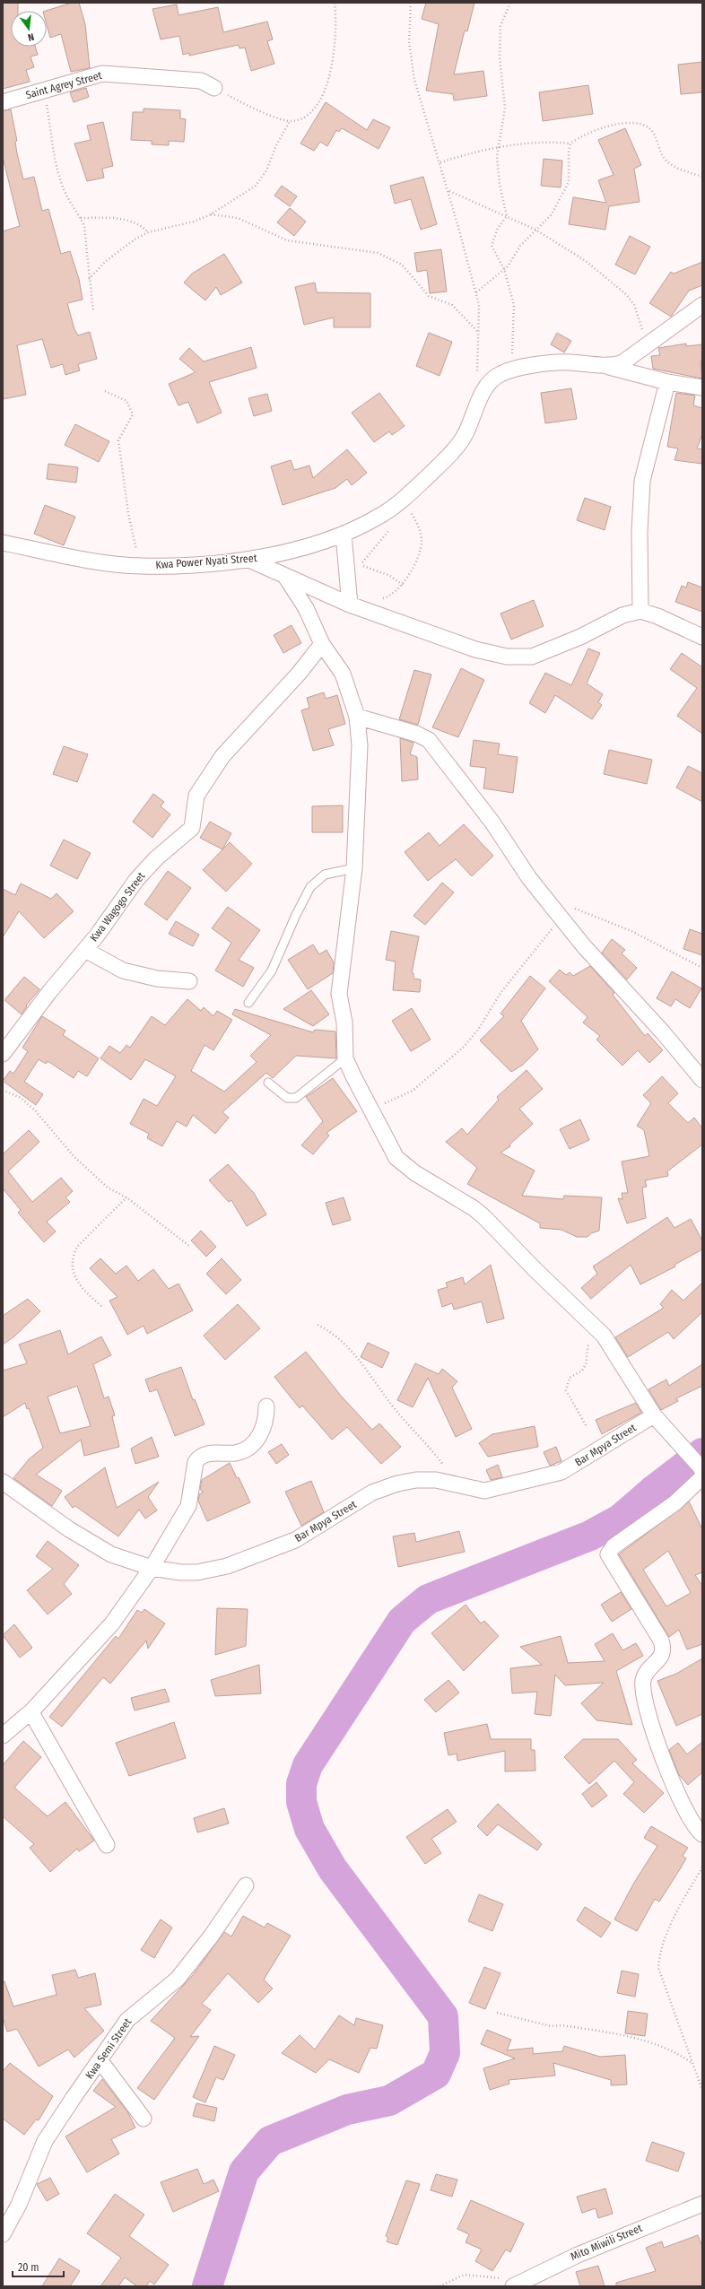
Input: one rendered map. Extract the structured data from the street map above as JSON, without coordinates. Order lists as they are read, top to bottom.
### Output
{
  "streets": {
    "street": [
      "Saint Agrey Street",
      "Kwa Power Nyati Street",
      "Kwa Wagogo Street",
      "Bar Mpya Street",
      "Kwa Semi Street",
      "Mito Miwili Street"
    ]
  },
  "scale_bar": "20 m",
  "north": "bottom"
}
